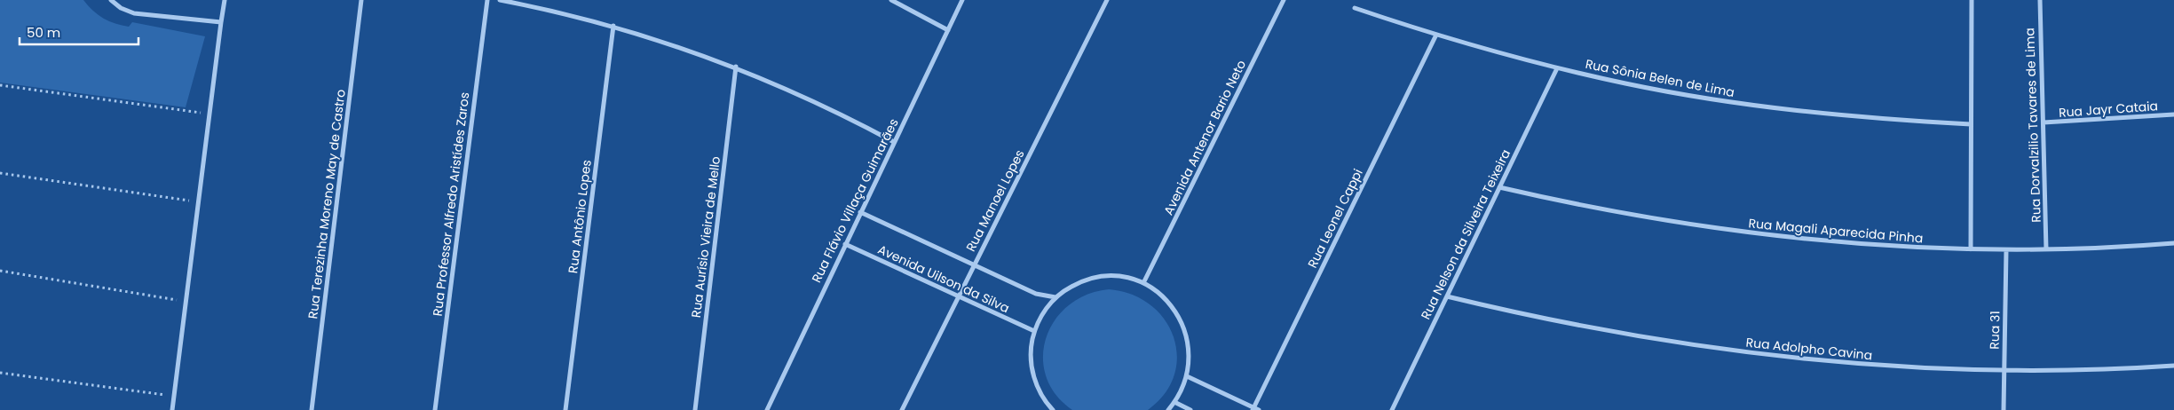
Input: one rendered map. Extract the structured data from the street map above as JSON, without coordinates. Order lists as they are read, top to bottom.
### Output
{
  "streets": {
    "street": [
      "Rua Sônia Belen de Lima",
      "Rua Jayr Cataia",
      "Rua Dorvalzilio Tavares de Lima",
      "Avenida Antenor Bario Neto",
      "Rua Flávio Villaça Guimarães",
      "Rua Manoel Lopes",
      "Rua Terezinha Moreno May de Castro",
      "Rua Professor Alfredo Aristídes Zaros",
      "Rua Antônio Lopes",
      "Rua Leonel Cappi",
      "Rua Magali Aparecida Pinha",
      "Rua Nelson da Silveira Teixeira",
      "Rua Aurísio Vieira de Mello",
      "Avenida Uilson da Silva",
      "Rua 31",
      "Rua Adolpho Cavina"
    ]
  },
  "crossings": [
    ["Rua Sônia Belen de Lima", "Rua Leonel Cappi"],
    ["Rua Sônia Belen de Lima", "Rua Nelson da Silveira Teixeira"],
    ["Rua Jayr Cataia", "Rua Dorvalzilio Tavares de Lima"],
    ["Rua Dorvalzilio Tavares de Lima", "Rua Magali Aparecida Pinha"],
    ["Rua Flávio Villaça Guimarães", "Avenida Uilson da Silva"],
    ["Rua Manoel Lopes", "Avenida Uilson da Silva"],
    ["Rua Magali Aparecida Pinha", "Rua Nelson da Silveira Teixeira"],
    ["Rua Magali Aparecida Pinha", "Rua 31"],
    ["Rua Nelson da Silveira Teixeira", "Rua Adolpho Cavina"],
    ["Rua 31", "Rua Adolpho Cavina"]
  ],
  "scale_bar": "50 m"
}
